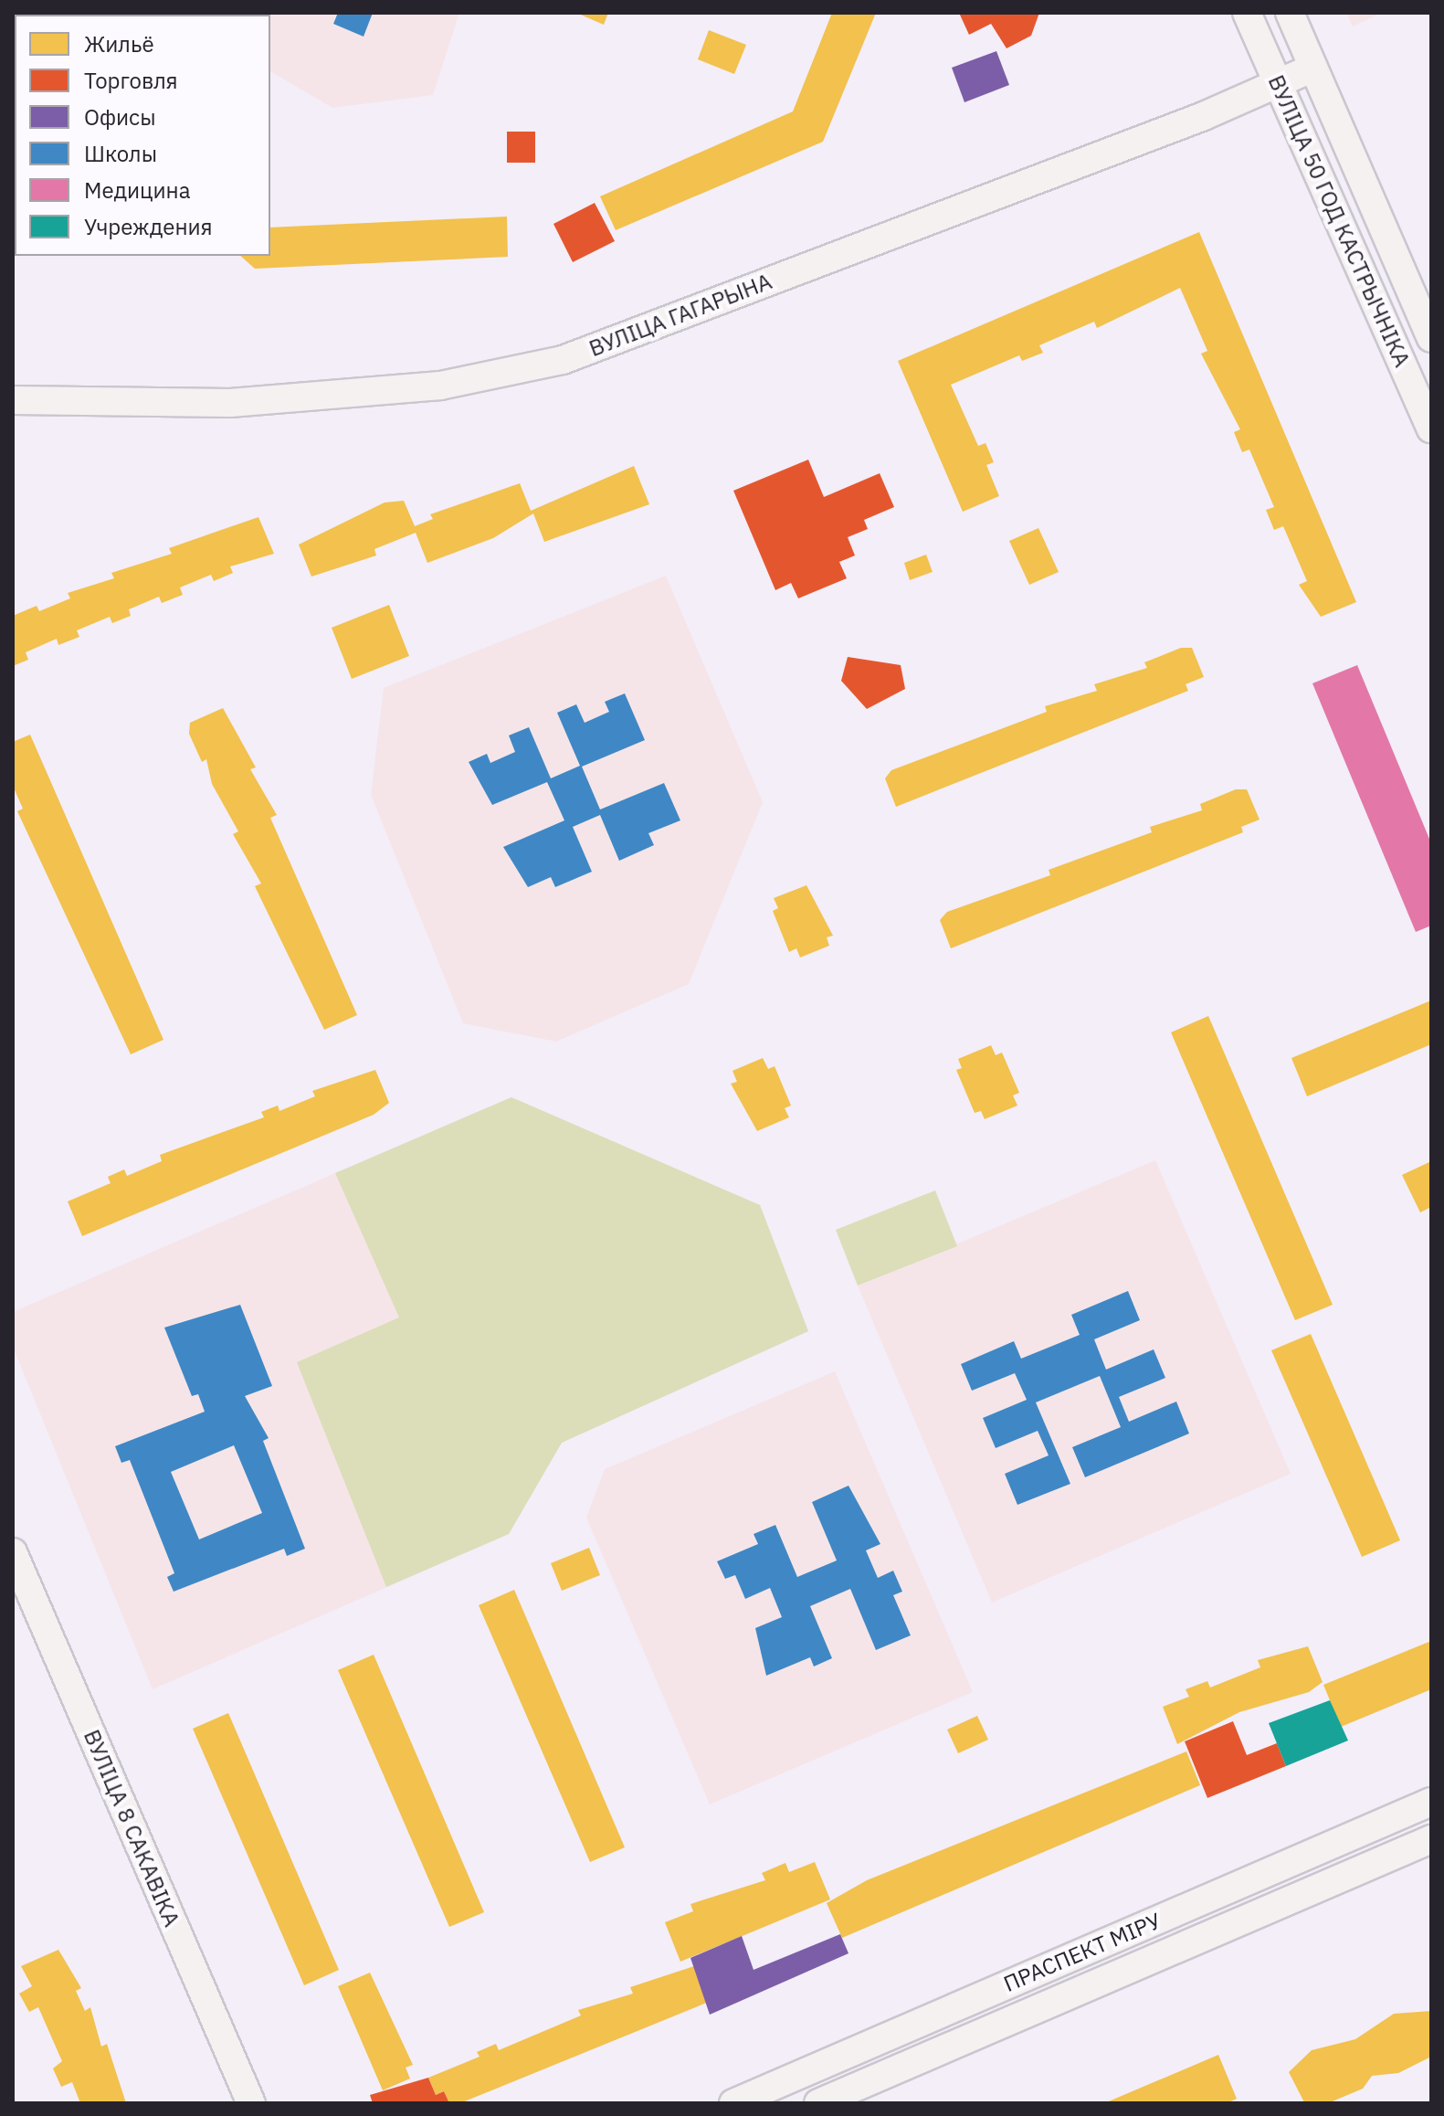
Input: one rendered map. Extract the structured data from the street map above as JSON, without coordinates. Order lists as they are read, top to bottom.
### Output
{
  "streets": {
    "main road": [
      "ВУЛІЦА 50 ГОД КАСТРЫЧНІКА",
      "ВУЛІЦА ГАГАРЫНА",
      "ВУЛІЦА 8 САКАВІКА",
      "ПРАСПЕКТ МІРУ"
    ]
  },
  "crossings": [
    ["ВУЛІЦА 50 ГОД КАСТРЫЧНІКА", "ВУЛІЦА ГАГАРЫНА"]
  ],
  "legend": [
    "Жильё",
    "Торговля",
    "Офисы",
    "Школы",
    "Медицина",
    "Учреждения"
  ]
}
